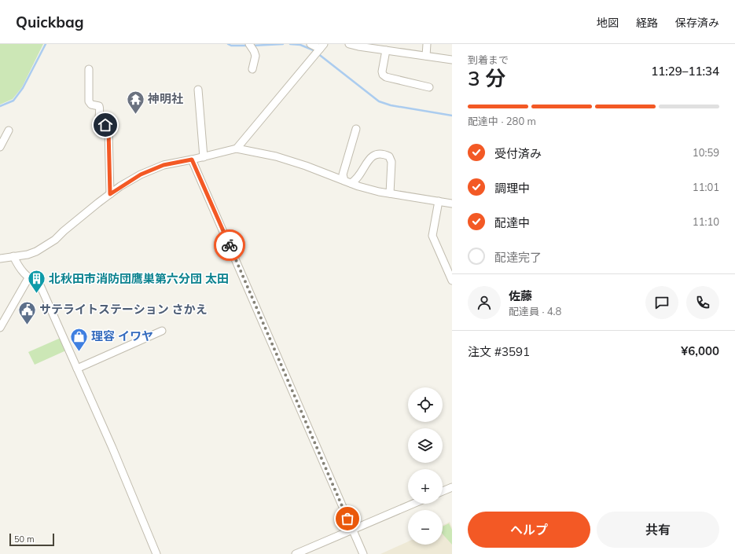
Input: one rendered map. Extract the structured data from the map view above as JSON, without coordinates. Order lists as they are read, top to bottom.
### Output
{
  "places": {
    "temple": ["神明社"],
    "building": ["北秋田市消防団鷹巣第六分団 太田"],
    "public building": ["サテライトステーション さかえ"],
    "shop": ["理容 イワヤ"]
  },
  "scale_bar": "50 m",
  "page": {
    "header": "Quickbag",
    "nav": ["地図", "経路", "保存済み"],
    "heading": ["3 分", "到着まで", "11:29–11:34"],
    "panel": [
      "佐藤",
      "配達員 · 4.8",
      "注文 #3591",
      "¥6,000"
    ],
    "bar": "配達中 · 280 m",
    "list": [
      ["受付済み", "10:59"],
      ["調理中", "11:01"],
      ["配達中", "11:10"],
      "配達完了"
    ],
    "map_buttons": ["+", "−"],
    "buttons": ["ヘルプ", "共有"],
    "scale": "50 m"
  }
}
